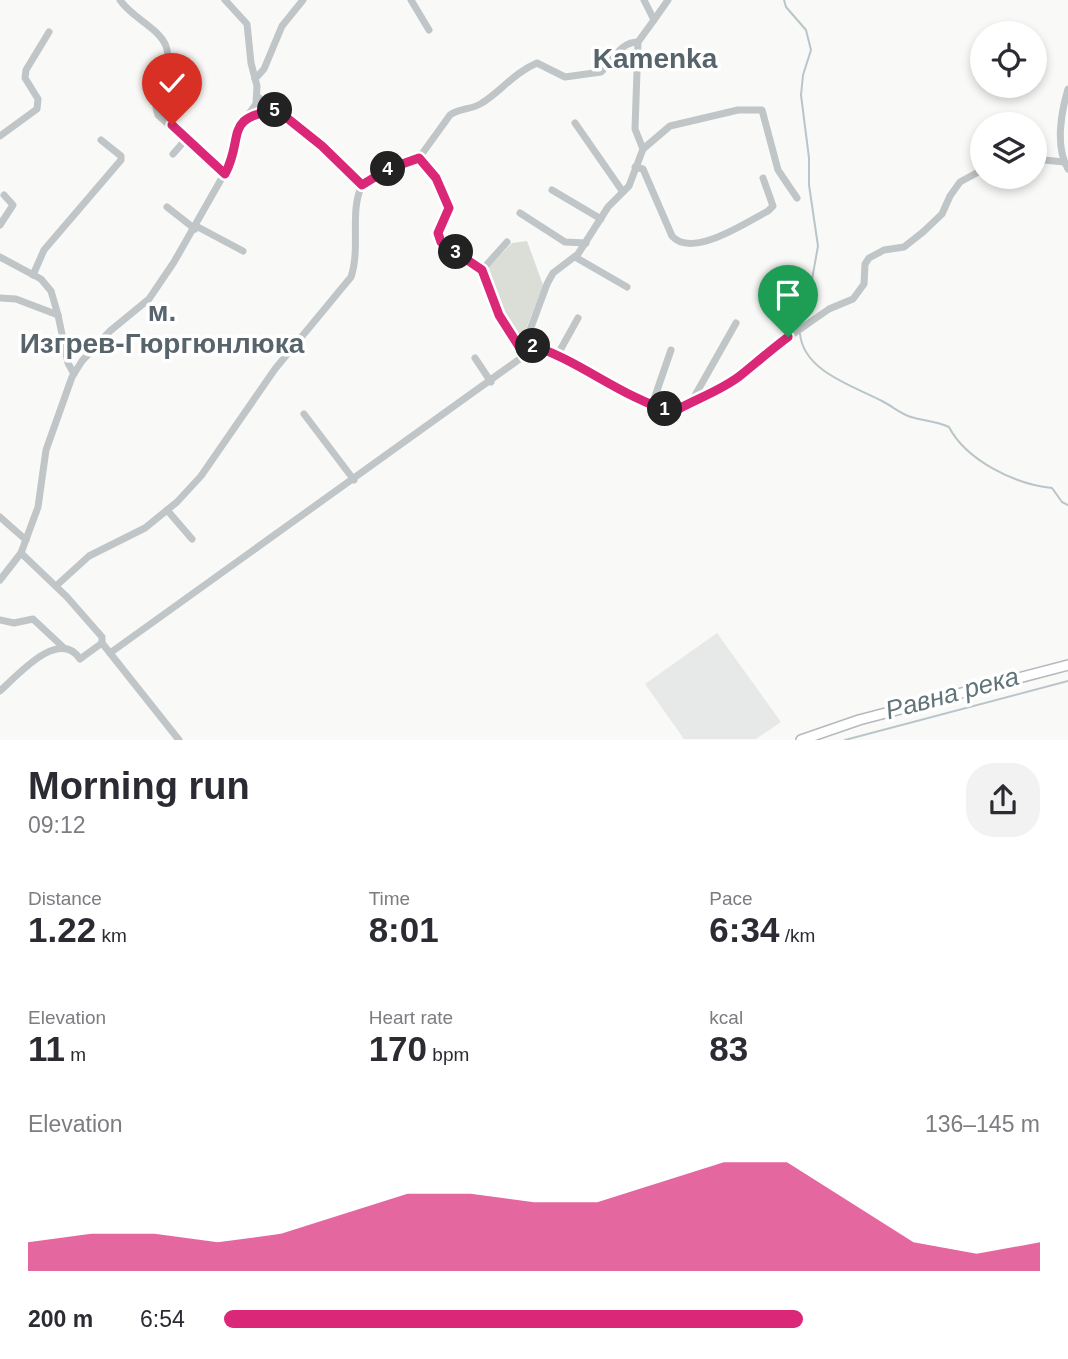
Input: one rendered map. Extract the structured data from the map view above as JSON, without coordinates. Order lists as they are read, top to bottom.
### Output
{
  "districts": ["Kamenka", "м. Изгрев-Гюргюнлюка"],
  "water": ["Равна река"],
  "page": {
    "pins": [
      "5",
      "4",
      "3",
      "2",
      "1"
    ],
    "heading": ["Morning run", "09:12"],
    "stats": [
      ["Distance", "1.22 km"],
      ["Time", "8:01"],
      ["Pace", "6:34 /km"],
      ["Elevation", "11 m"],
      ["Heart rate", "170 bpm"],
      ["kcal", "83"]
    ],
    "chart": ["Elevation", "136–145 m"],
    "list": [
      {
        "name": "200 m",
        "note": "6:54"
      }
    ]
  }
}
